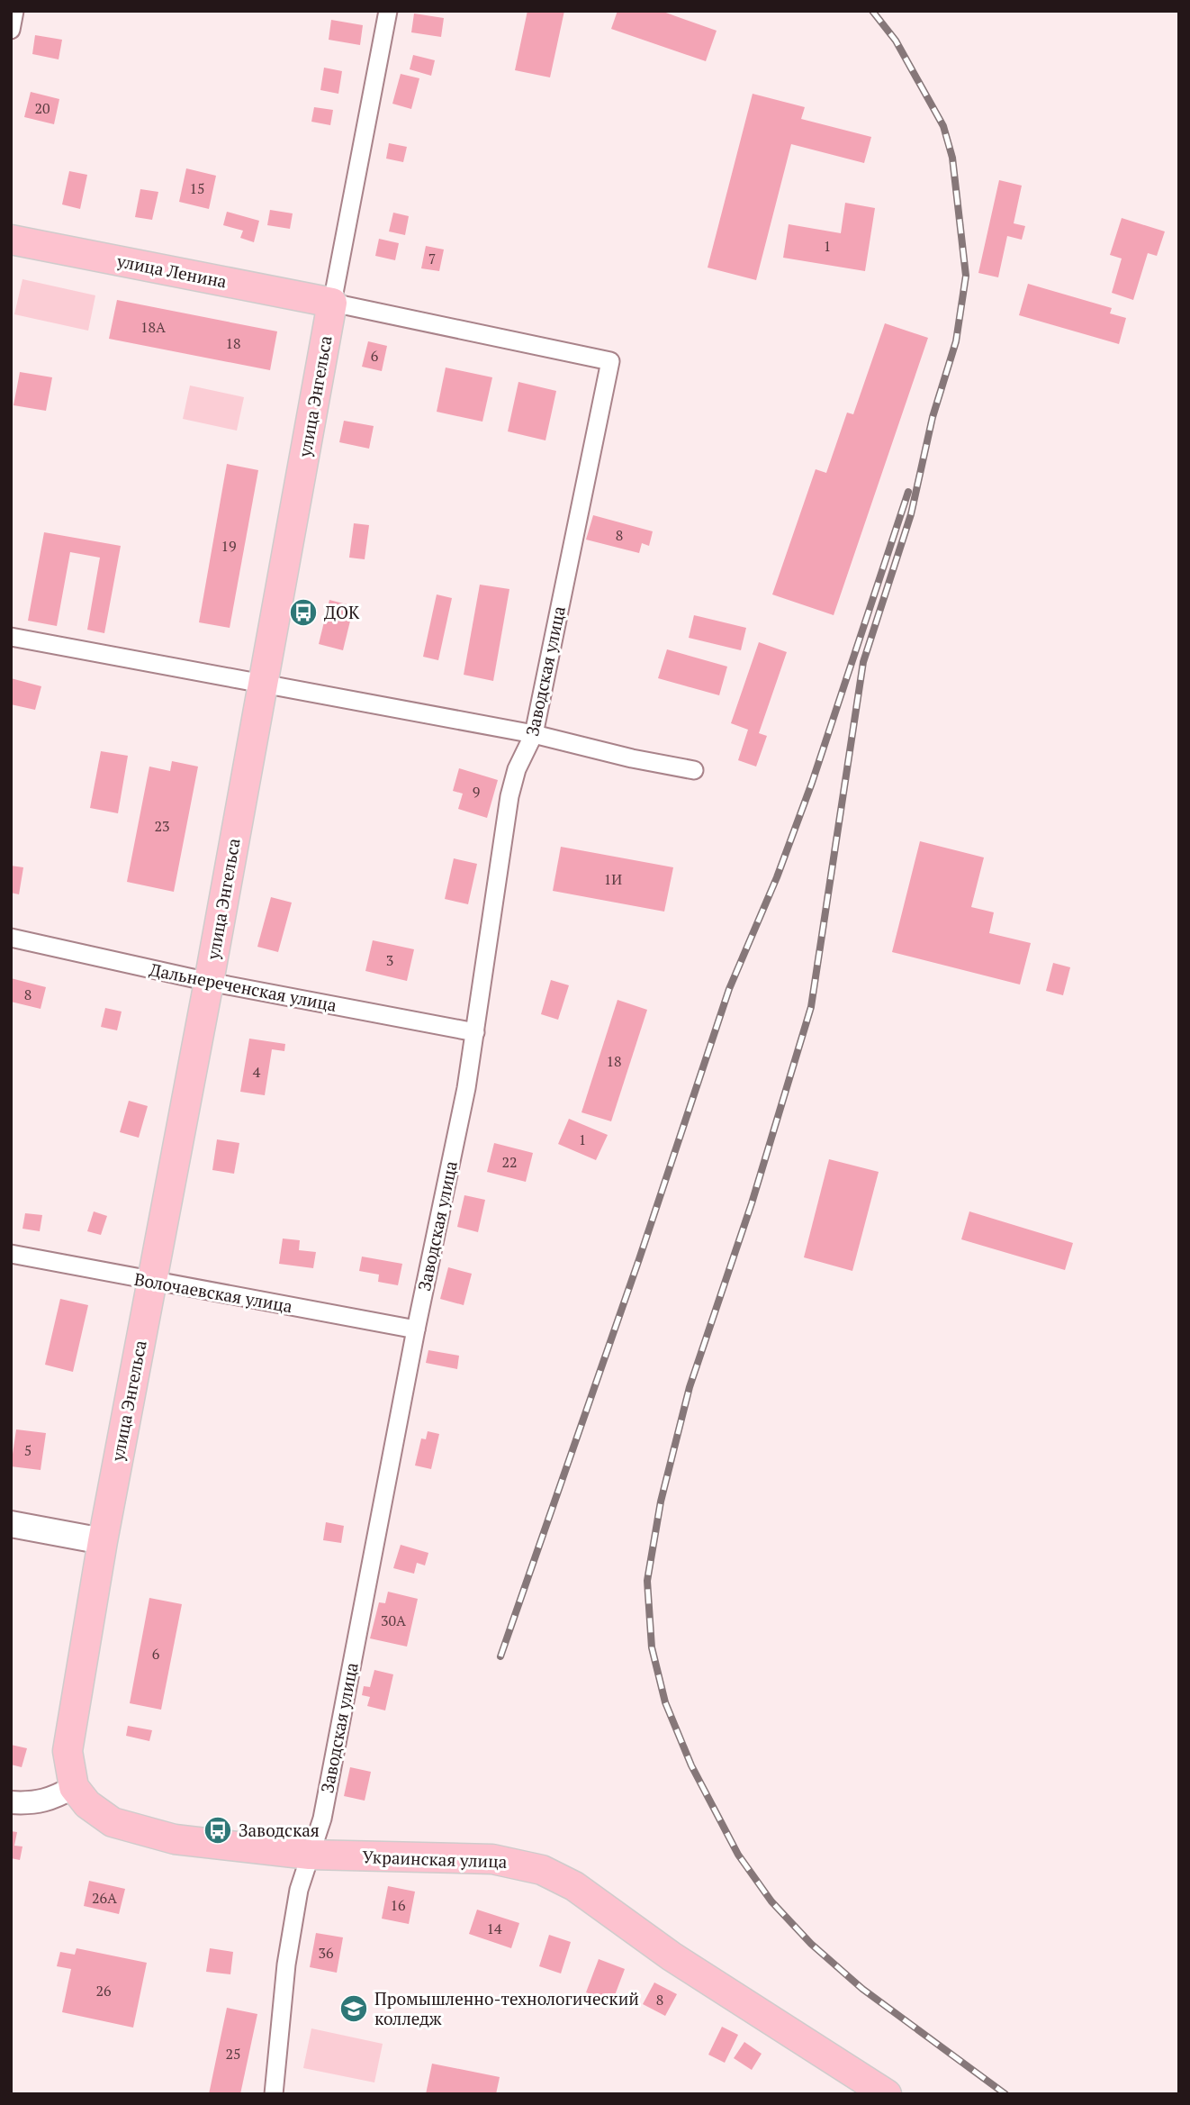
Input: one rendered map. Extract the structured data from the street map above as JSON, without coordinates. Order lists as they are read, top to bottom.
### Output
{
  "streets": {
    "main road": ["улица Ленина", "улица Энгельса", "Украинская улица"],
    "street": ["Заводская улица", "Дальнереченская улица", "Волочаевская улица"]
  },
  "crossings": [
    ["улица Ленина", "улица Энгельса"],
    ["улица Ленина", "Заводская улица"],
    ["улица Энгельса", "Заводская улица"],
    ["улица Энгельса", "Дальнереченская улица"],
    ["улица Энгельса", "Волочаевская улица"],
    ["улица Энгельса", "Украинская улица"],
    ["Заводская улица", "Дальнереченская улица"],
    ["Заводская улица", "Волочаевская улица"],
    ["Заводская улица", "Украинская улица"]
  ],
  "places": {
    "bus stop": ["ДОК", "Заводская"],
    "school or university": ["Промышленно-технологический колледж"]
  },
  "house_numbers": [
    "20",
    "15",
    "1",
    "7",
    "18А",
    "18",
    "6",
    "8",
    "19",
    "9",
    "23",
    "1И",
    "3",
    "8",
    "18",
    "4",
    "1",
    "22",
    "5",
    "30А",
    "6",
    "26А",
    "16",
    "14",
    "36",
    "26",
    "8",
    "25"
  ]
}
